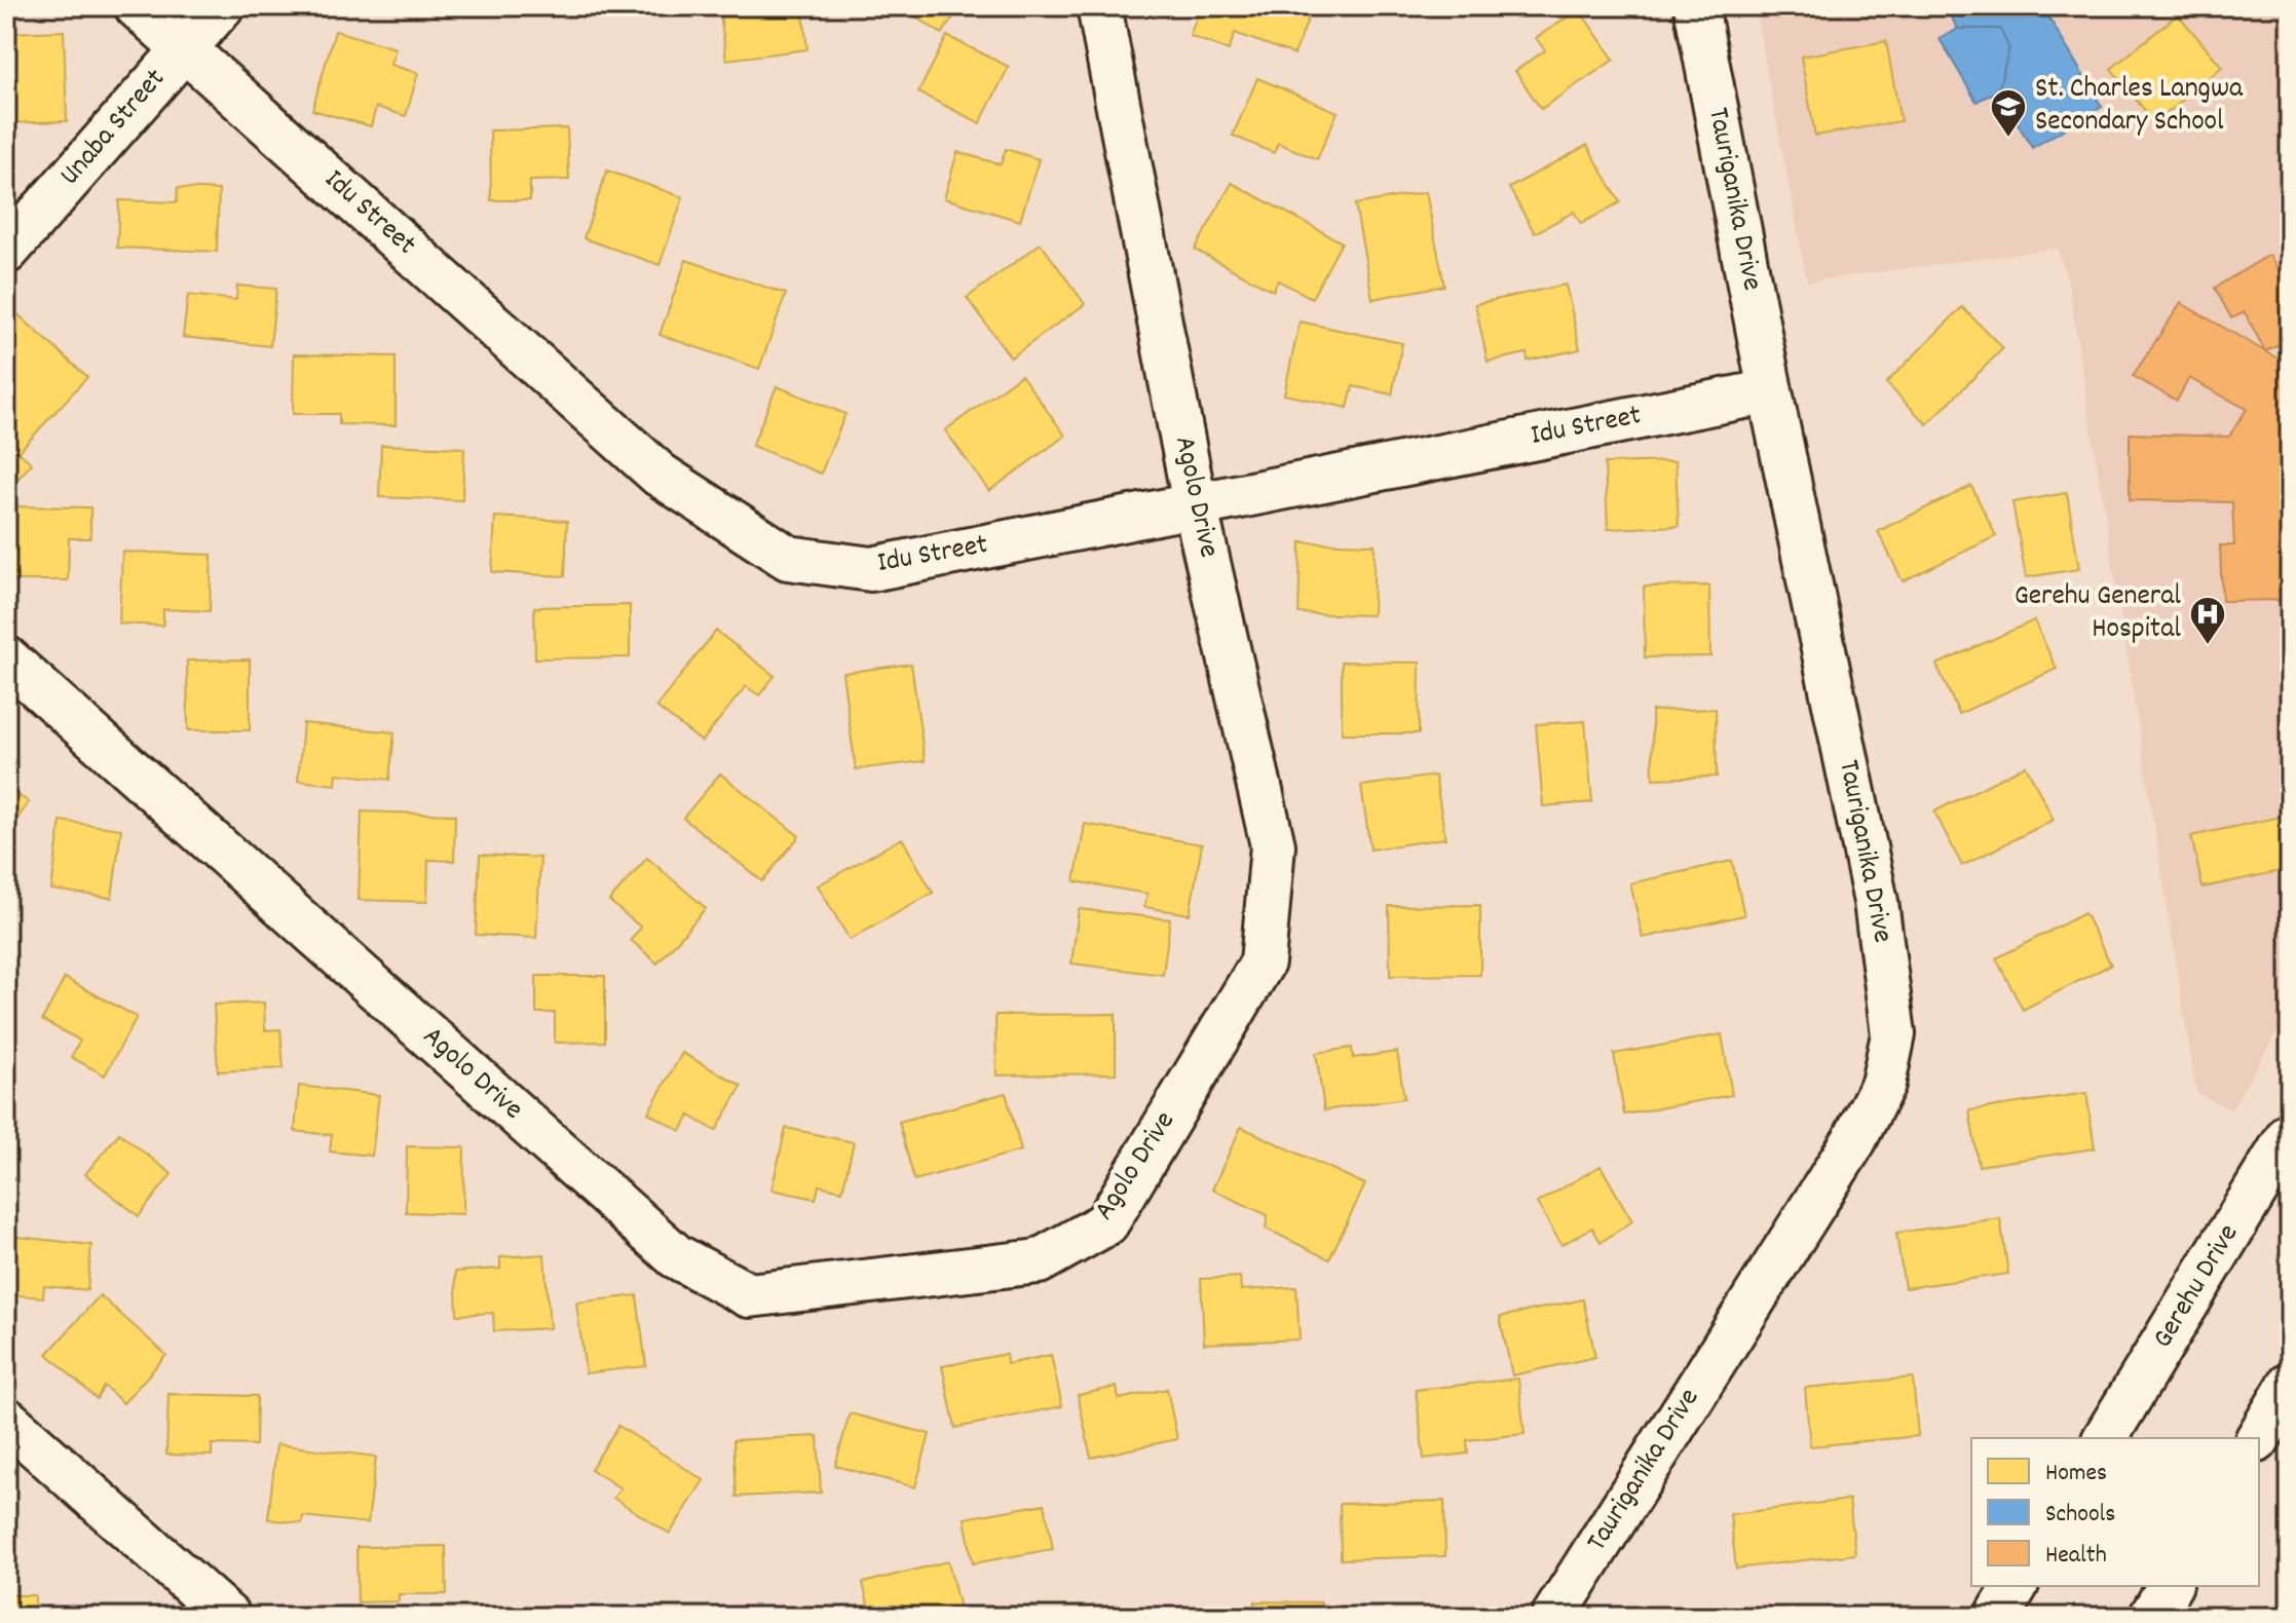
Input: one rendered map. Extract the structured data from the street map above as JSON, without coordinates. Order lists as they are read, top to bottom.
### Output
{
  "streets": {
    "street": [
      "Unaba Street",
      "Tauriganika Drive",
      "Idu Street",
      "Agolo Drive",
      "Gerehu Drive"
    ]
  },
  "crossings": [
    ["Unaba Street", "Idu Street"],
    ["Tauriganika Drive", "Idu Street"],
    ["Idu Street", "Agolo Drive"]
  ],
  "places": {
    "school or university": ["St. Charles Langwa Secondary School"],
    "hospital": ["Gerehu General Hospital"]
  },
  "legend": ["Homes", "Schools", "Health"]
}
